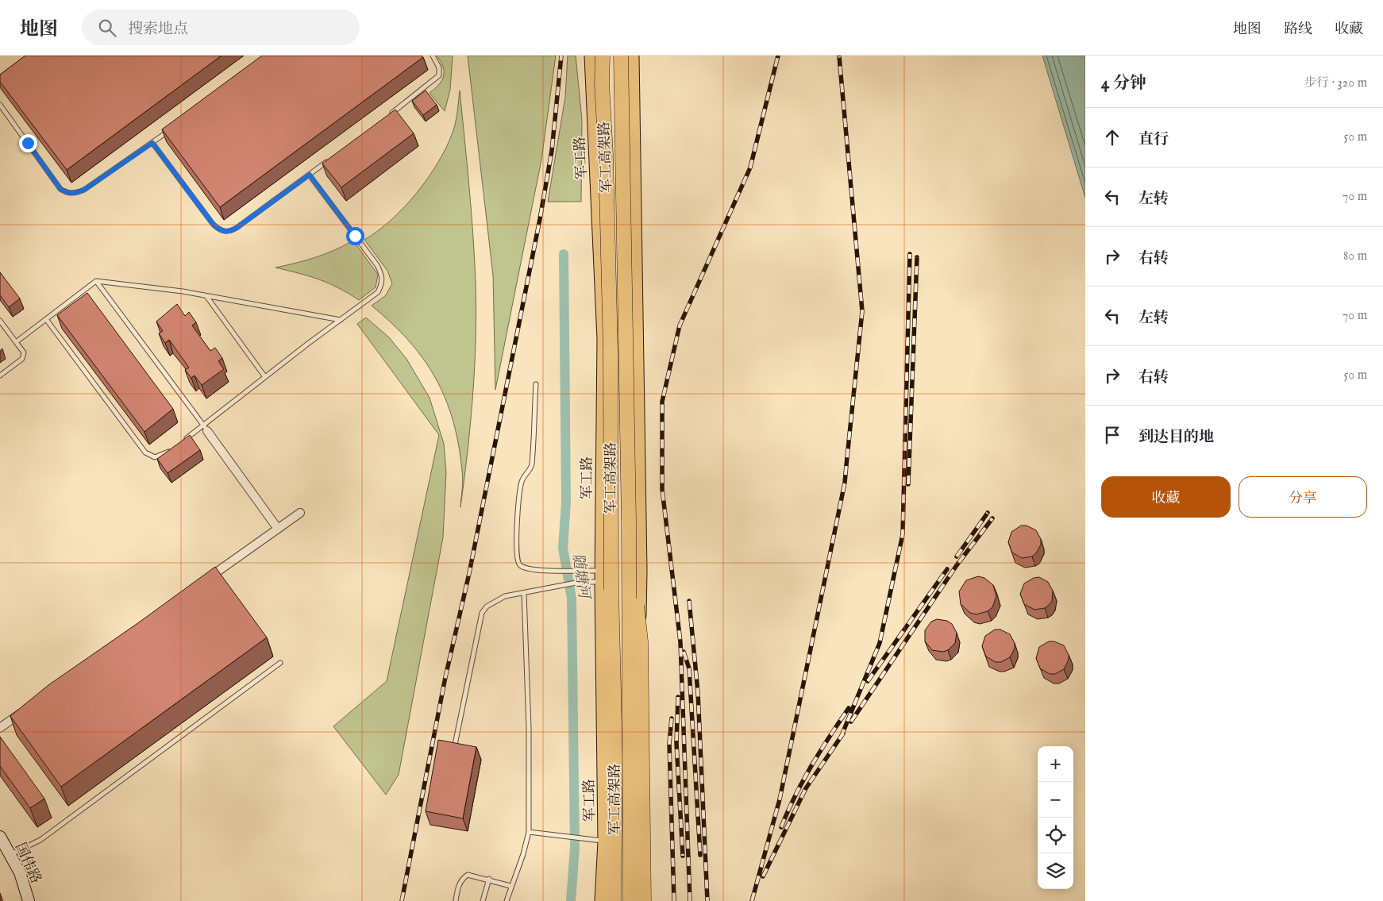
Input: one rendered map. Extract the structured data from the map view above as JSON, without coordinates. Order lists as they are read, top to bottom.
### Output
{
  "streets": {
    "highway": ["军工高架路"],
    "main road": ["军工路"],
    "street": ["国伟路"]
  },
  "water": ["随塘河"],
  "page": {
    "header": "地图",
    "search": "搜索地点",
    "nav": ["地图", "路线", "收藏"],
    "heading": ["4 分钟", "步行 · 320 m"],
    "list": [
      ["直行", "50 m"],
      ["左转", "70 m"],
      ["右转", "80 m"],
      ["左转", "70 m"],
      ["右转", "50 m"],
      "到达目的地"
    ],
    "buttons": ["收藏", "分享"],
    "map_buttons": ["+", "−"]
  }
}
